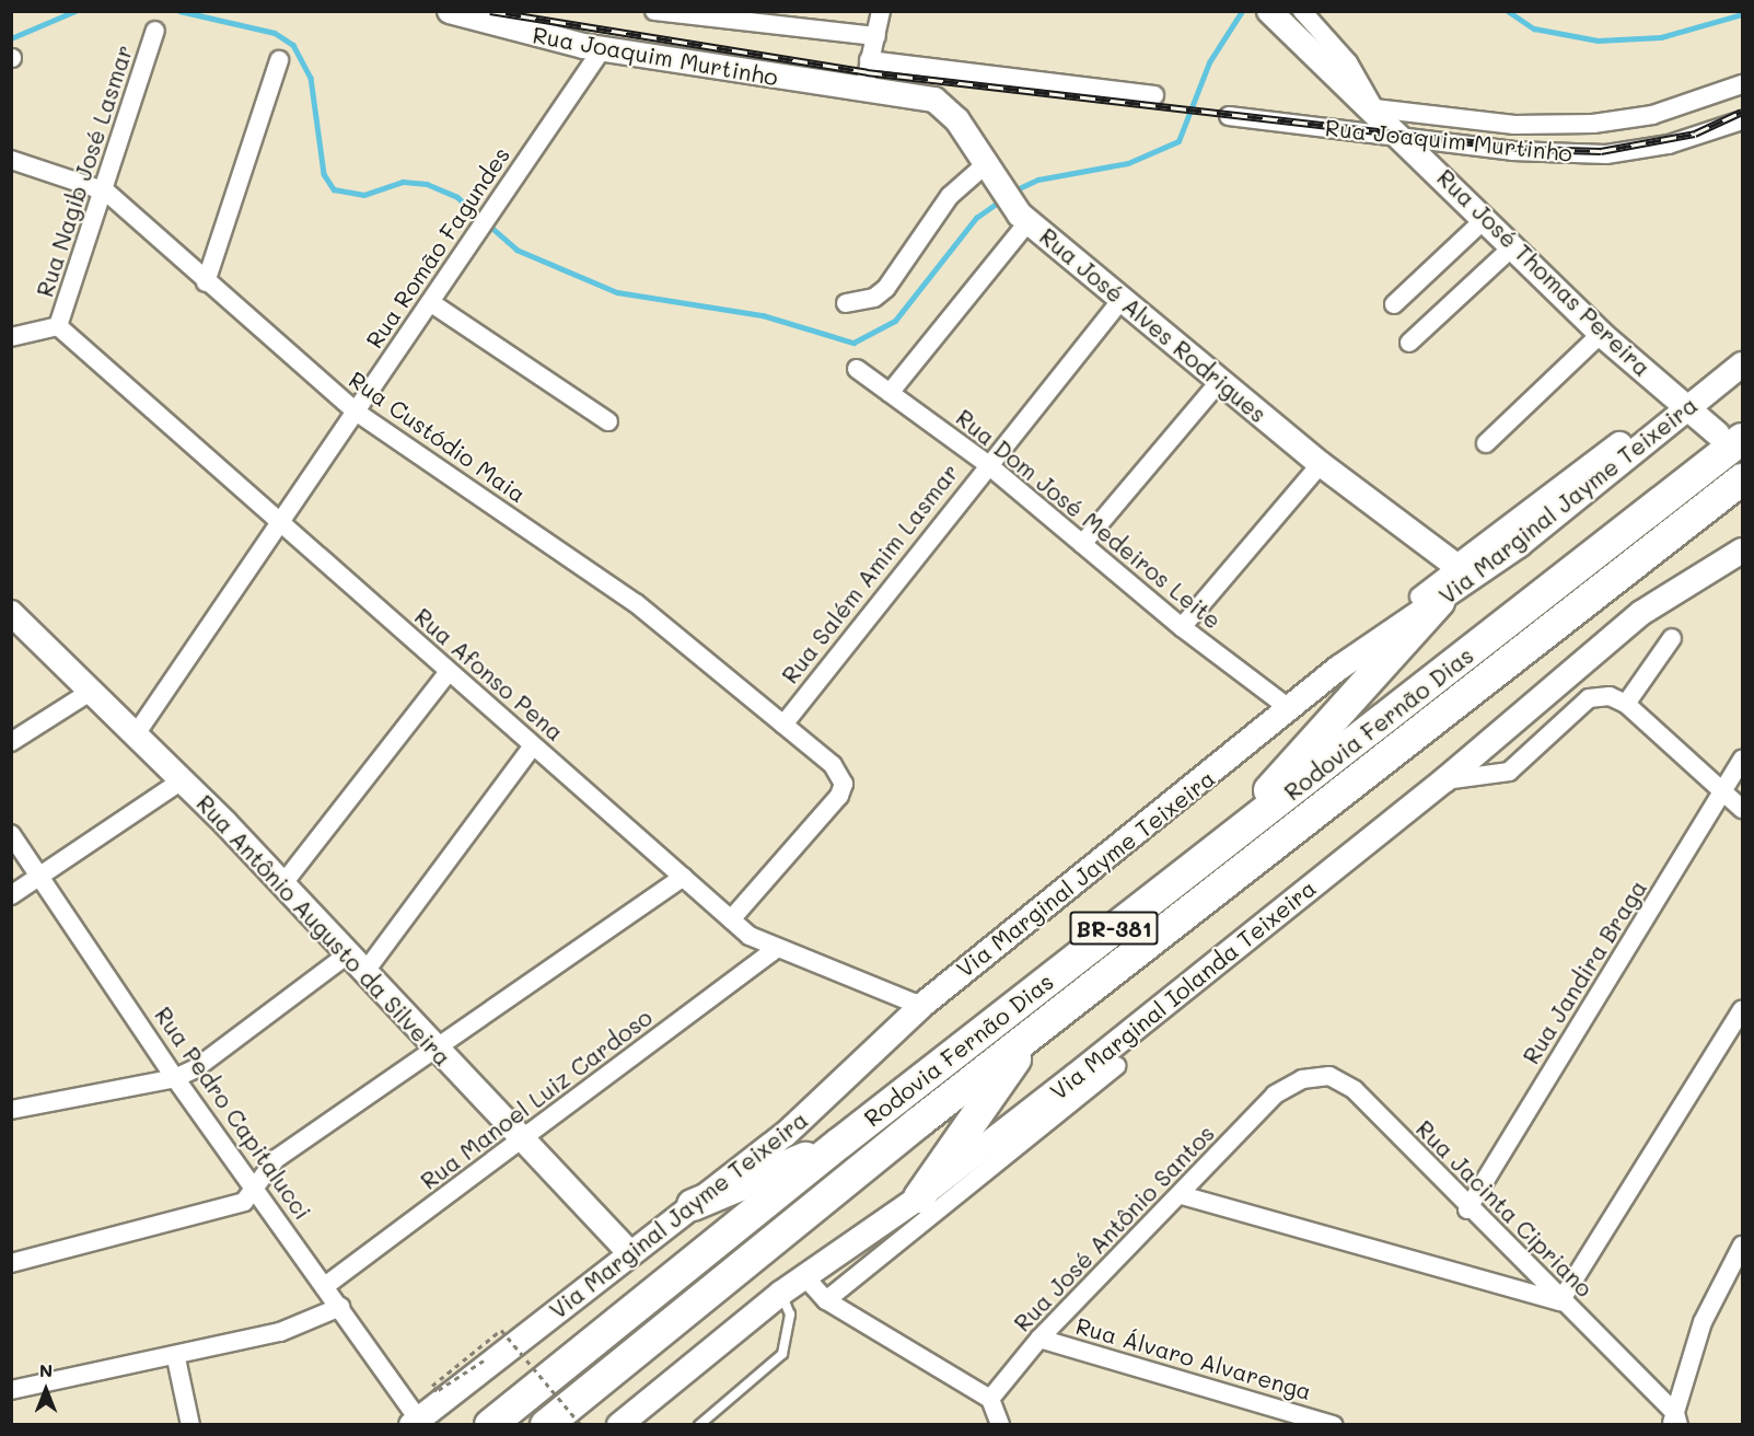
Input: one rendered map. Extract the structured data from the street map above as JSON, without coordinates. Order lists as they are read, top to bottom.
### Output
{
  "streets": {
    "highway": ["Rodovia Fernão Dias", "BR-381"],
    "main road": [
      "Rua Joaquim Murtinho",
      "Rua José Thomas Pereira",
      "Rua José Alves Rodrigues",
      "Via Marginal Jayme Teixeira",
      "Rua Antônio Augusto da Silveira",
      "Via Marginal Iolanda Teixeira"
    ],
    "street": [
      "Rua Nagib José Lasmar",
      "Rua Romão Fagundes",
      "Rua Custódio Maia",
      "Rua Dom José Medeiros Leite",
      "Rua Salém Amim Lasmar",
      "Rua Afonso Pena",
      "Rua Jandira Braga",
      "Rua Manoel Luiz Cardoso",
      "Rua Pedro Capitalucci",
      "Rua Jacinta Cipriano",
      "Rua José Antônio Santos",
      "Rua Álvaro Alvarenga"
    ]
  },
  "crossings": [
    ["Rua Joaquim Murtinho", "Rua Romão Fagundes"],
    ["Rua Joaquim Murtinho", "Rua José Thomas Pereira"],
    ["Rua Joaquim Murtinho", "Rua José Alves Rodrigues"],
    ["Rua Nagib José Lasmar", "Rua Custódio Maia"],
    ["Rua Nagib José Lasmar", "Rua Afonso Pena"],
    ["Rua Romão Fagundes", "Rua Custódio Maia"],
    ["Rua Romão Fagundes", "Rua Afonso Pena"],
    ["Rua Romão Fagundes", "Rua Antônio Augusto da Silveira"],
    ["Rua José Thomas Pereira", "Via Marginal Jayme Teixeira"],
    ["Rua José Thomas Pereira", "Rodovia Fernão Dias"],
    ["Rua José Alves Rodrigues", "Rua Salém Amim Lasmar"],
    ["Rua Custódio Maia", "Rua Salém Amim Lasmar"],
    ["Rua Custódio Maia", "Rua Afonso Pena"],
    ["Via Marginal Jayme Teixeira", "Rua Dom José Medeiros Leite"],
    ["Via Marginal Jayme Teixeira", "Rua Afonso Pena"],
    ["Via Marginal Jayme Teixeira", "Rua Antônio Augusto da Silveira"],
    ["Via Marginal Jayme Teixeira", "Rua Pedro Capitalucci"],
    ["Rua Dom José Medeiros Leite", "Rua Salém Amim Lasmar"],
    ["Rua Afonso Pena", "Rua Manoel Luiz Cardoso"],
    ["Rua Antônio Augusto da Silveira", "Rua Manoel Luiz Cardoso"],
    ["Rua Jandira Braga", "Rua Jacinta Cipriano"],
    ["Rua Manoel Luiz Cardoso", "Rua Pedro Capitalucci"],
    ["Rua Jacinta Cipriano", "Rua José Antônio Santos"],
    ["Rua José Antônio Santos", "Rua Álvaro Alvarenga"]
  ],
  "north": "top"
}
